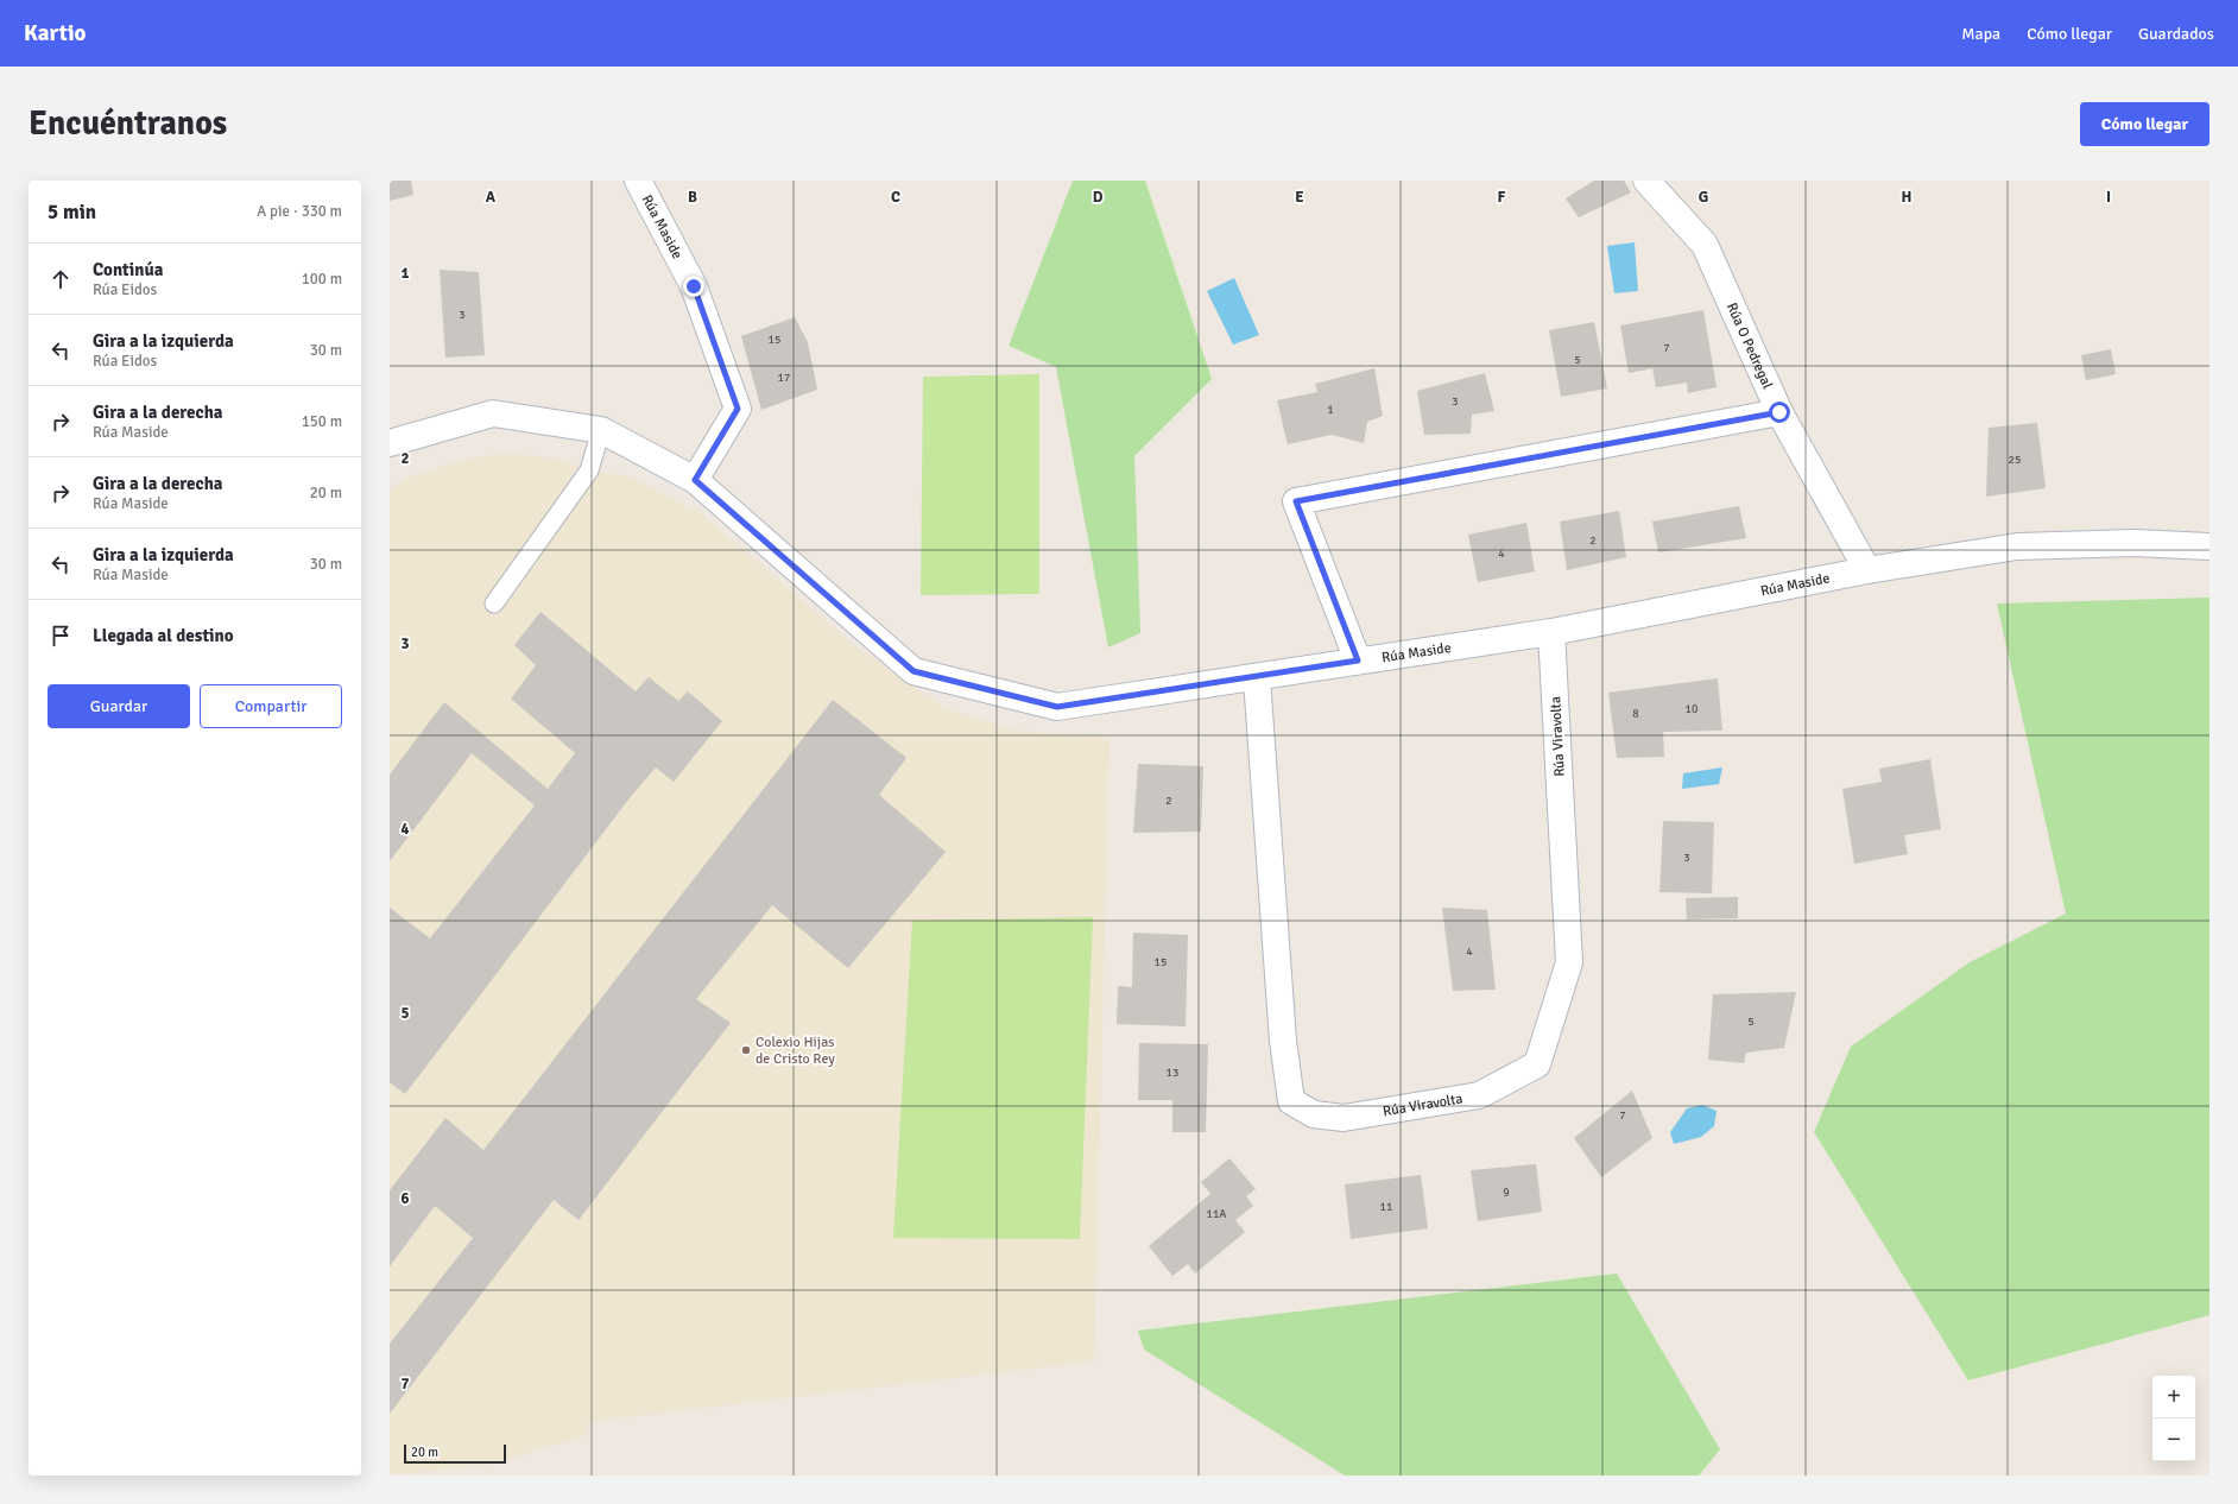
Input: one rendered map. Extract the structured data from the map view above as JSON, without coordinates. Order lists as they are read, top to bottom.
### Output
{
  "streets": {
    "street": ["Rúa Maside", "Rúa O Pedregal", "Rúa Viravolta"]
  },
  "crossings": [
    ["Rúa Maside", "Rúa O Pedregal"],
    ["Rúa Maside", "Rúa Viravolta"]
  ],
  "places": ["Colexio Hijas de Cristo Rey"],
  "house_numbers": [
    "3",
    "15",
    "7",
    "5",
    "17",
    "3",
    "1",
    "25",
    "2",
    "4",
    "10",
    "8",
    "2",
    "3",
    "4",
    "15",
    "5",
    "13",
    "7",
    "9",
    "11",
    "11A"
  ],
  "scale_bar": "20 m",
  "page": {
    "header": "Kartio",
    "nav": ["Mapa", "Cómo llegar", "Guardados"],
    "buttons": [
      "Cómo llegar",
      ["Guardar", "Compartir"]
    ],
    "title": "Encuéntranos",
    "heading": ["5 min", "A pie · 330 m"],
    "list": [
      ["Continúa", "Rúa Eidos", "100 m"],
      ["Gira a la izquierda", "Rúa Eidos", "30 m"],
      ["Gira a la derecha", "Rúa Maside", "150 m"],
      ["Gira a la derecha", "Rúa Maside", "20 m"],
      ["Gira a la izquierda", "Rúa Maside", "30 m"],
      "Llegada al destino"
    ],
    "map_buttons": ["+", "−"],
    "scale": "20 m"
  },
  "grid": {
    "columns": [
      "A",
      "B",
      "C",
      "D",
      "E",
      "F",
      "G",
      "H",
      "I"
    ],
    "rows": [
      "1",
      "2",
      "3",
      "4",
      "5",
      "6",
      "7"
    ]
  }
}
